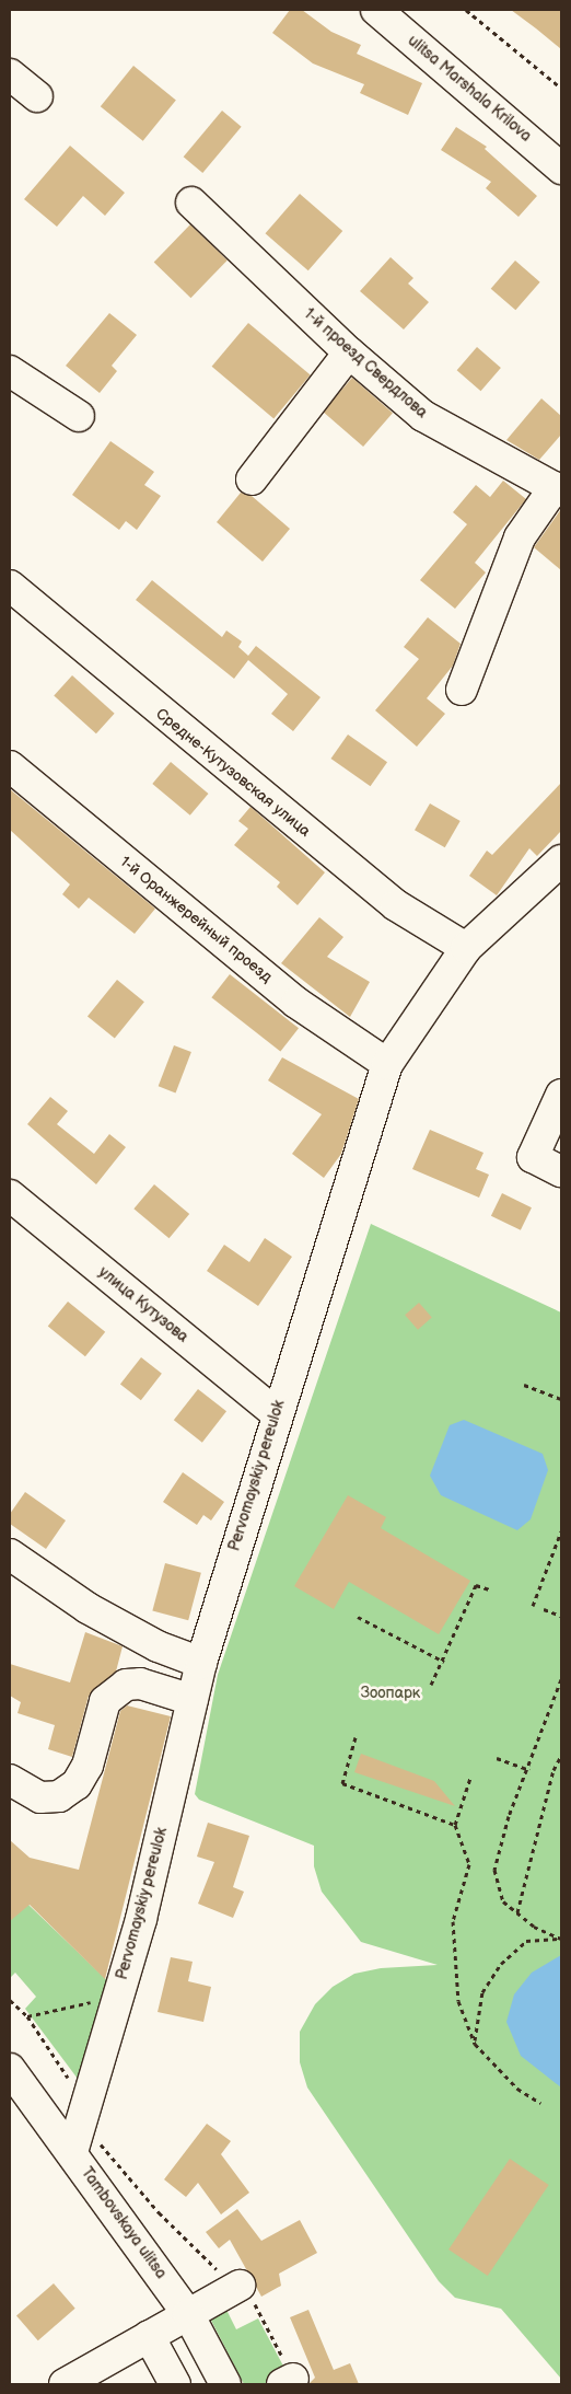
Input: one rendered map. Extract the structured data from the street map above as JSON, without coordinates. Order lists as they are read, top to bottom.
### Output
{
  "streets": {
    "street": [
      "ulitsa Marshala Krilova",
      "1-й проезд Свердлова",
      "Средне-Кутузовская улица",
      "1-й Оранжерейный проезд",
      "улица Кутузова",
      "Pervomayskiy pereulok",
      "Tambovskaya ulitsa"
    ]
  },
  "crossings": [
    ["Средне-Кутузовская улица", "Pervomayskiy pereulok"],
    ["1-й Оранжерейный проезд", "Pervomayskiy pereulok"],
    ["улица Кутузова", "Pervomayskiy pereulok"],
    ["Pervomayskiy pereulok", "Tambovskaya ulitsa"]
  ],
  "parks": ["Зоопарк"]
}
